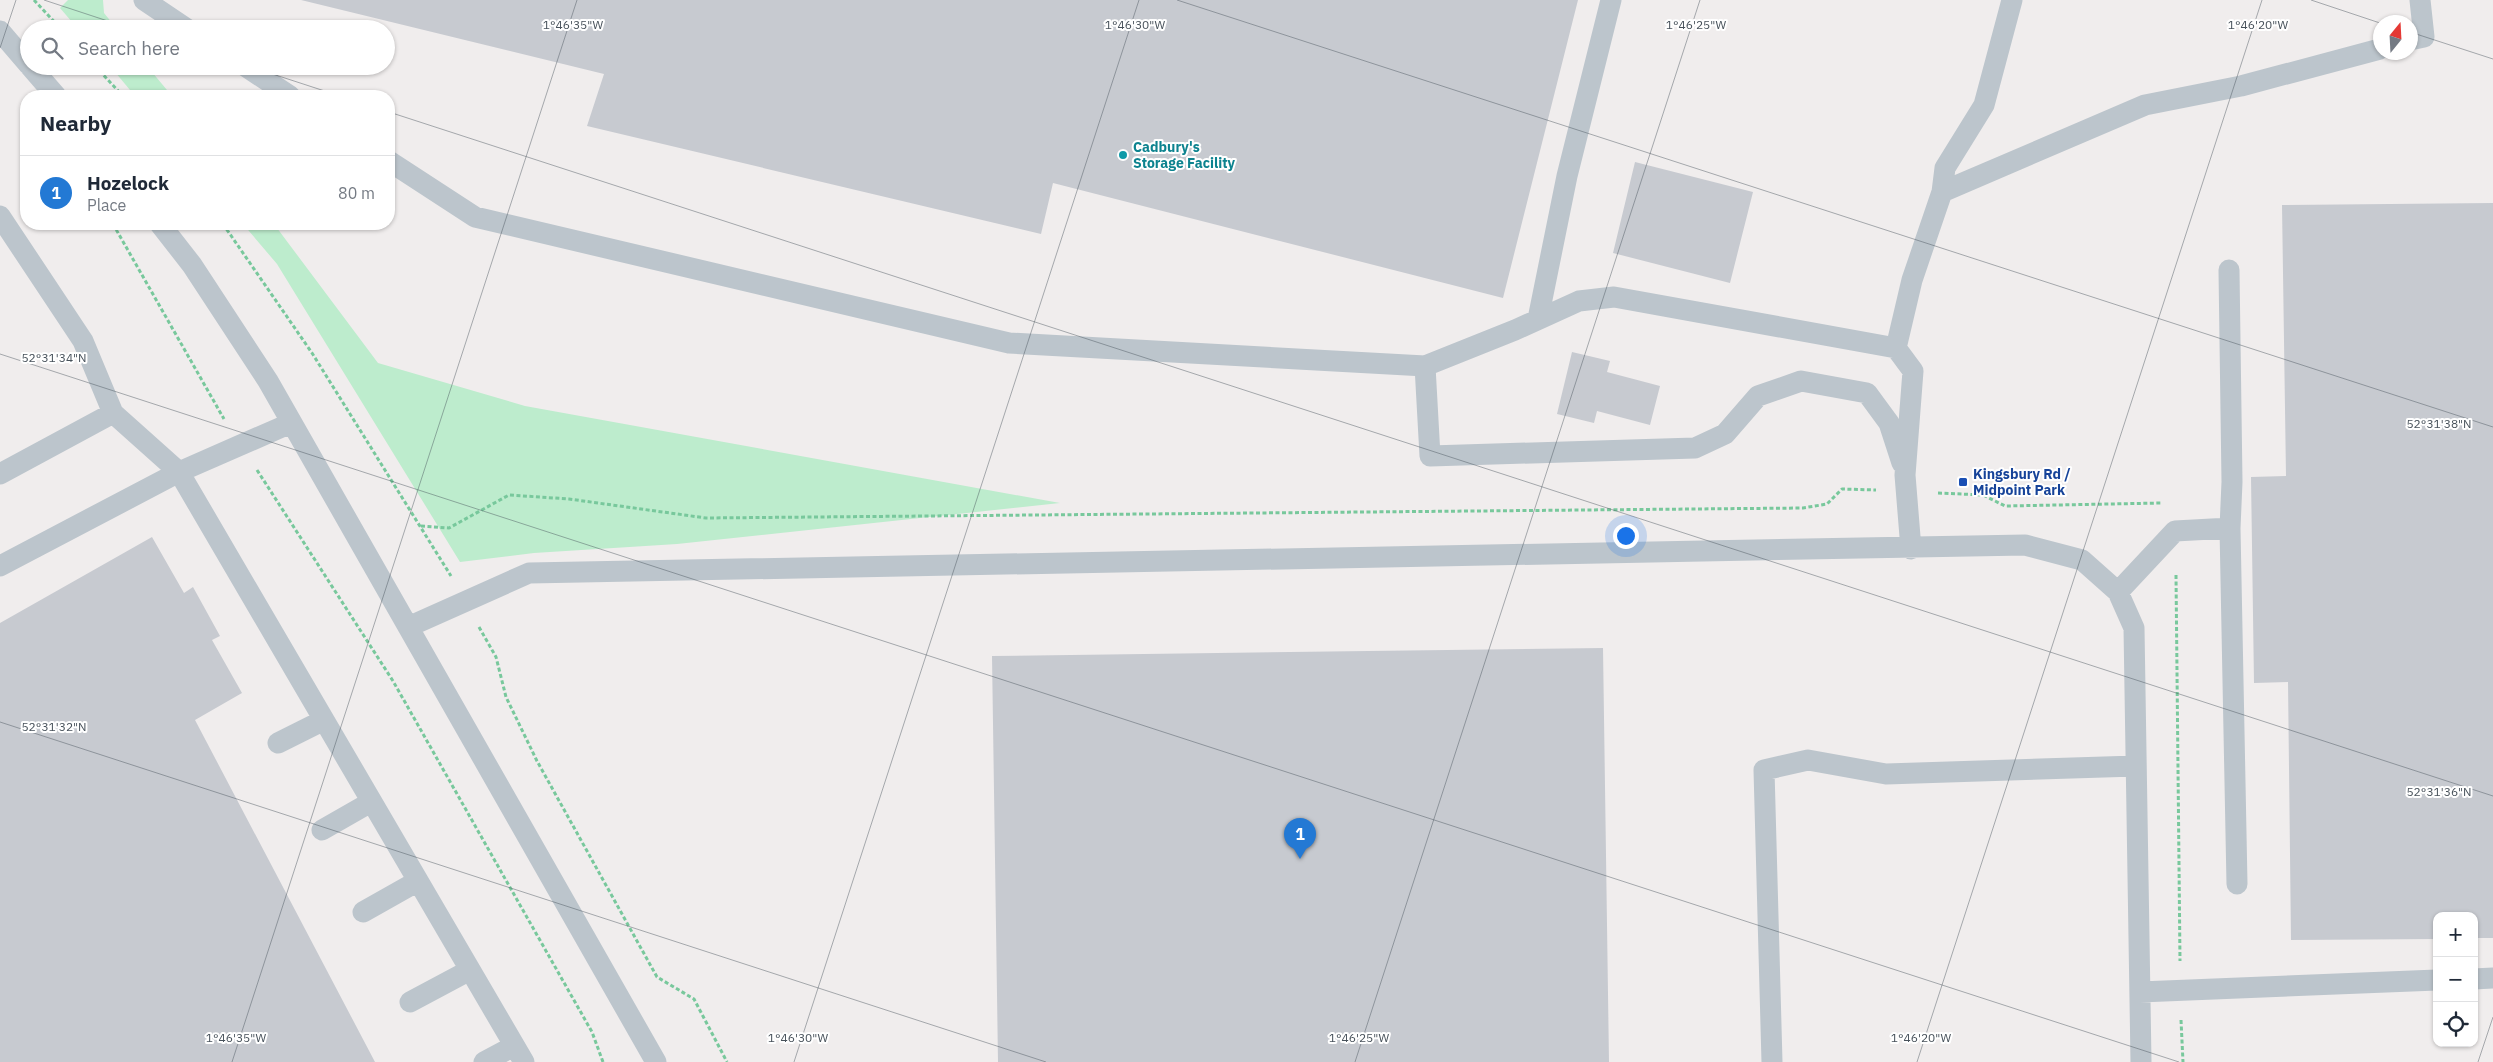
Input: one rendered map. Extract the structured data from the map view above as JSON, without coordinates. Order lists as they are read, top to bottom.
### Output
{
  "places": {
    "other": ["Cadbury's Storage Facility"],
    "transit": ["Kingsbury Rd / Midpoint Park"]
  },
  "north": "top",
  "page": {
    "search": "Search here",
    "heading": "Nearby",
    "list": [
      {
        "mark": "1",
        "name": "Hozelock",
        "note": "Place",
        "value": "80 m"
      }
    ],
    "pins": "1",
    "map_buttons": ["+", "−"]
  },
  "coordinates": [
    "1°46'35\"W",
    "1°46'30\"W",
    "1°46'25\"W",
    "1°46'20\"W",
    "52°31'34\"N",
    "52°31'38\"N",
    "52°31'32\"N",
    "52°31'36\"N"
  ]
}
